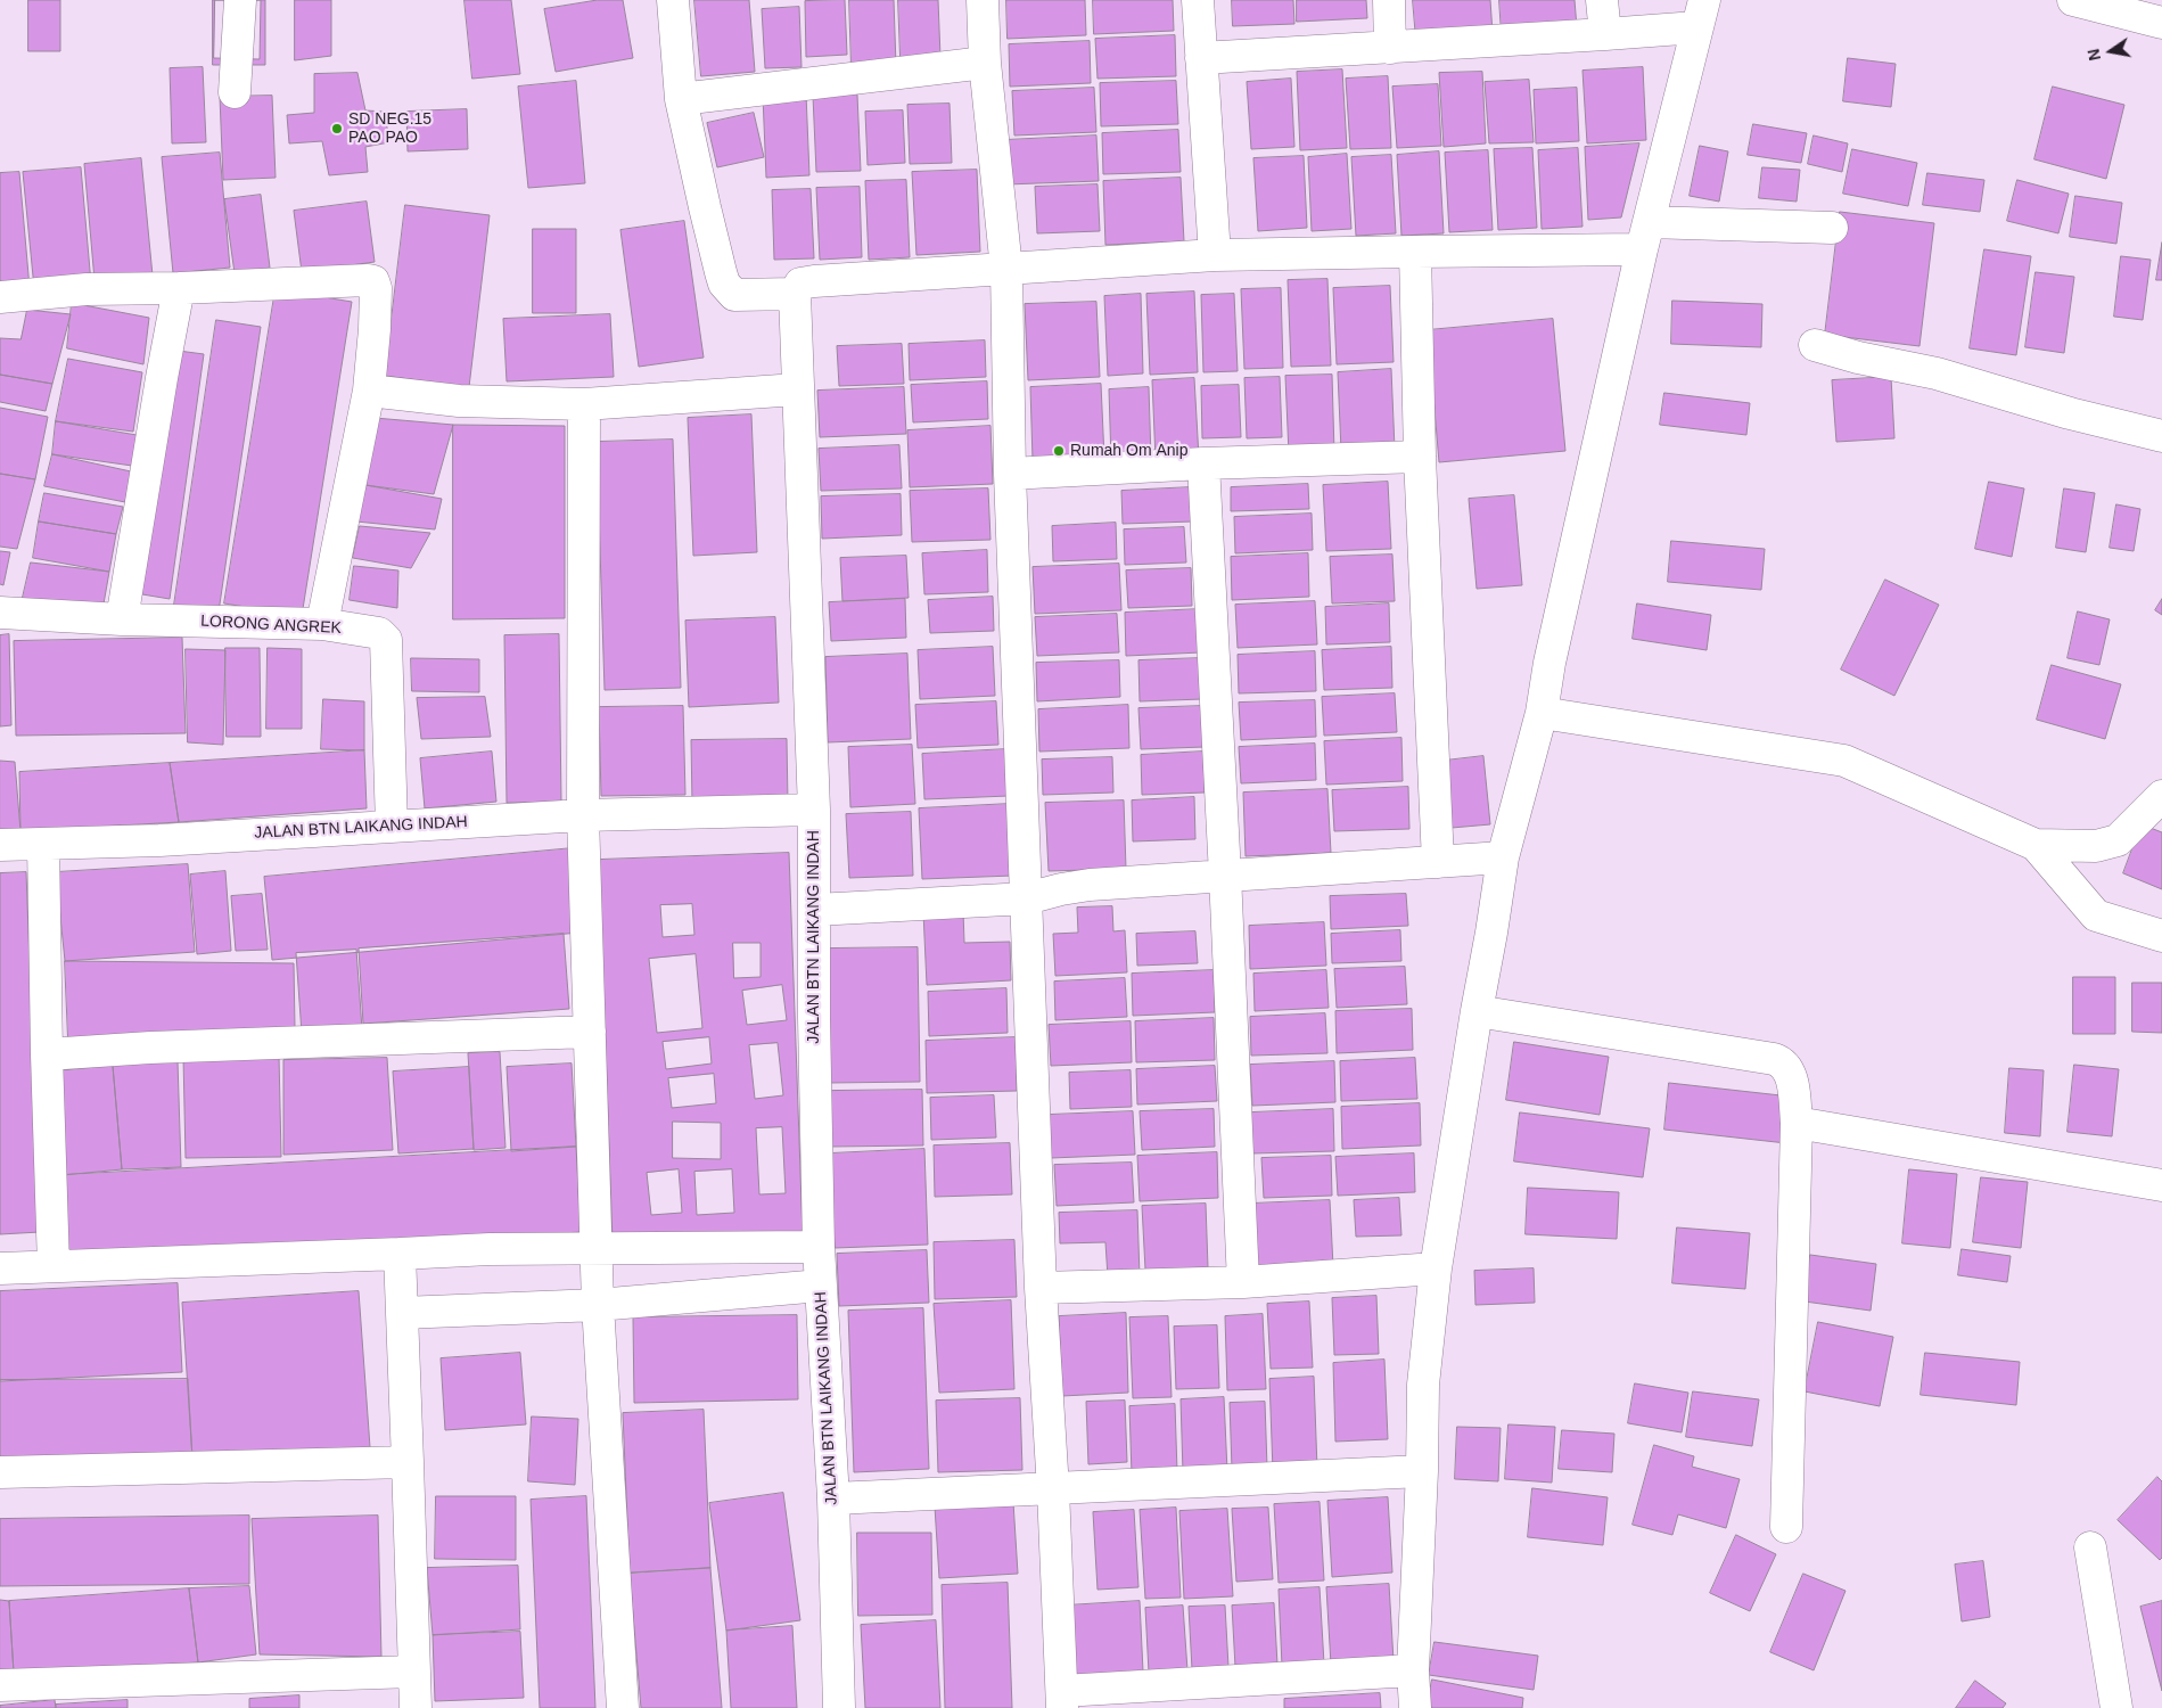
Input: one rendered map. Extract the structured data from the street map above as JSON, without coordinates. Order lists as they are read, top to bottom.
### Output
{
  "streets": {
    "street": ["LORONG ANGREK", "JALAN BTN LAIKANG INDAH"]
  },
  "crossings": [
    ["LORONG ANGREK", "JALAN BTN LAIKANG INDAH"]
  ],
  "places": ["SD NEG.15 PAO PAO", "Rumah Om Anip"],
  "north": "left"
}
